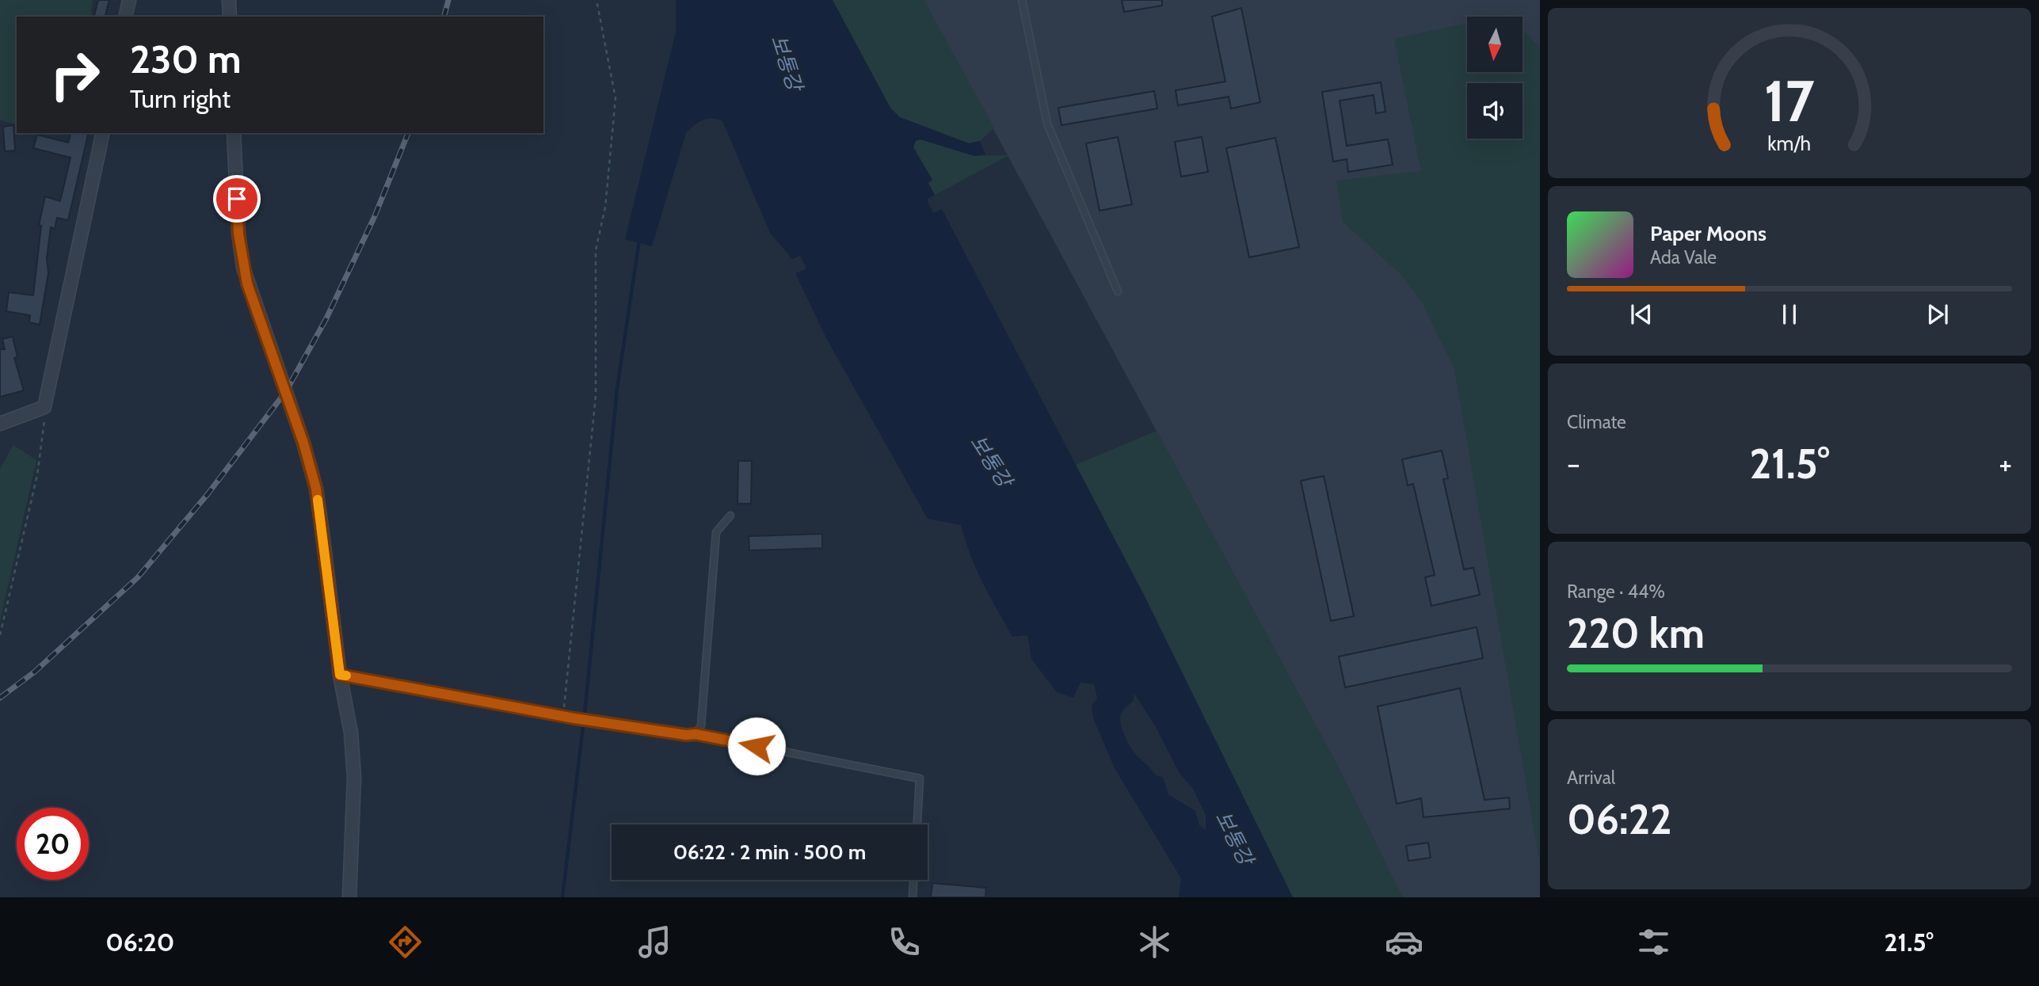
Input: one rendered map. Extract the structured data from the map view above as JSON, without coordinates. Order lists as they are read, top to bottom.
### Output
{
  "water": ["보통강"],
  "north": "bottom",
  "page": {
    "turn": ["230 m", "Turn right"],
    "song": ["Paper Moons", "Ada Vale"],
    "tile": [
      "Climate",
      ["Range · 44%", "220 km"],
      ["Arrival", "06:22"]
    ],
    "heat": ["−", "21.5°", "+"],
    "limit": "20",
    "trip": "06:22 · 2 min · 500 m",
    "tabs": ["06:20", "21.5°"],
    "gauge": ["17", "km/h"]
  }
}
